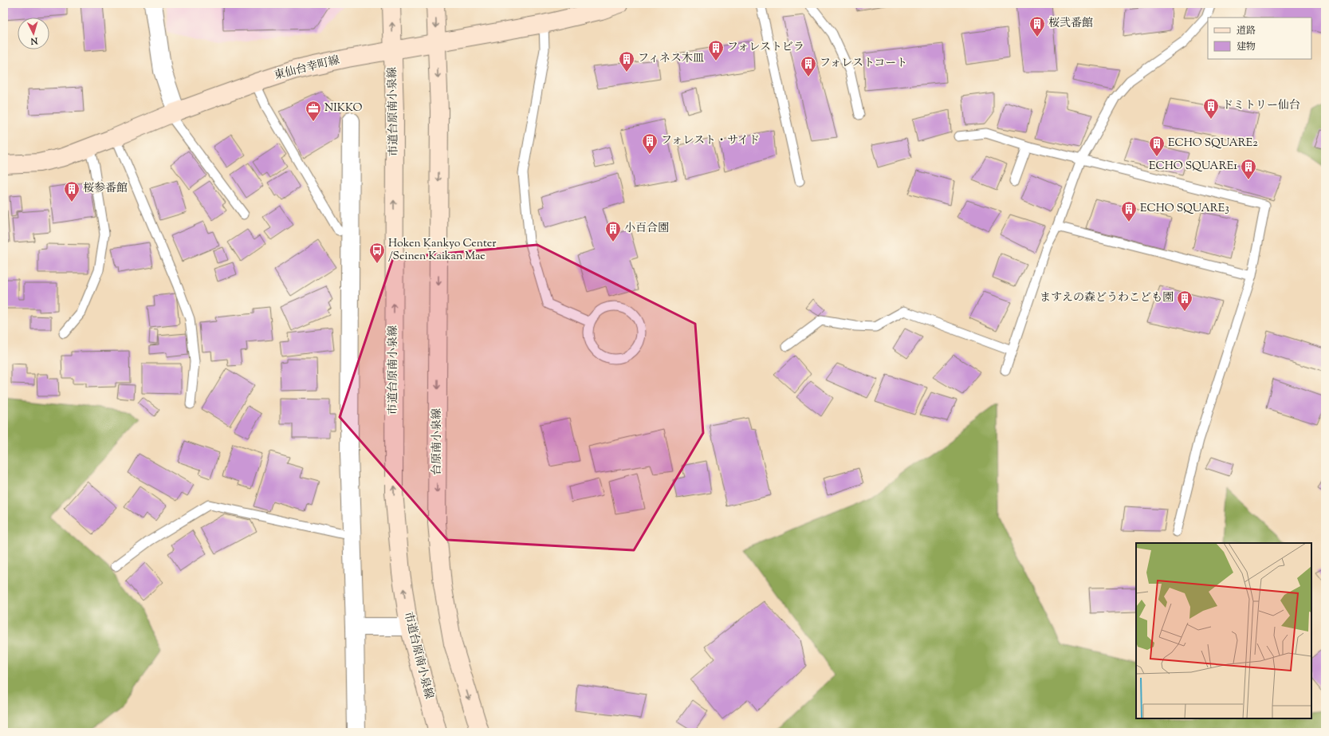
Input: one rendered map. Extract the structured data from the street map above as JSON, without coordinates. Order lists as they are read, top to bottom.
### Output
{
  "streets": {
    "street": ["東仙台幸町線", "市道台原南小泉線", "台原南小泉線"]
  },
  "crossings": [
    ["東仙台幸町線", "市道台原南小泉線"],
    ["東仙台幸町線", "台原南小泉線"]
  ],
  "places": {
    "building": [
      "桜弐番館",
      "フォレストビラ",
      "フィネス木皿",
      "フォレストコート",
      "ドミトリー仙台",
      "フォレスト・サイド",
      "ECHO SQUARE2",
      "ECHO SQUARE1",
      "桜参番館",
      "ECHO SQUARE3",
      "小百合園",
      "ますえの森どうわこども園"
    ],
    "office": ["NIKKO"],
    "bus stop": ["Hoken Kankyo Center /Seinen Kaikan Mae"]
  },
  "legend": ["道路", "建物"],
  "north": "bottom"
}
